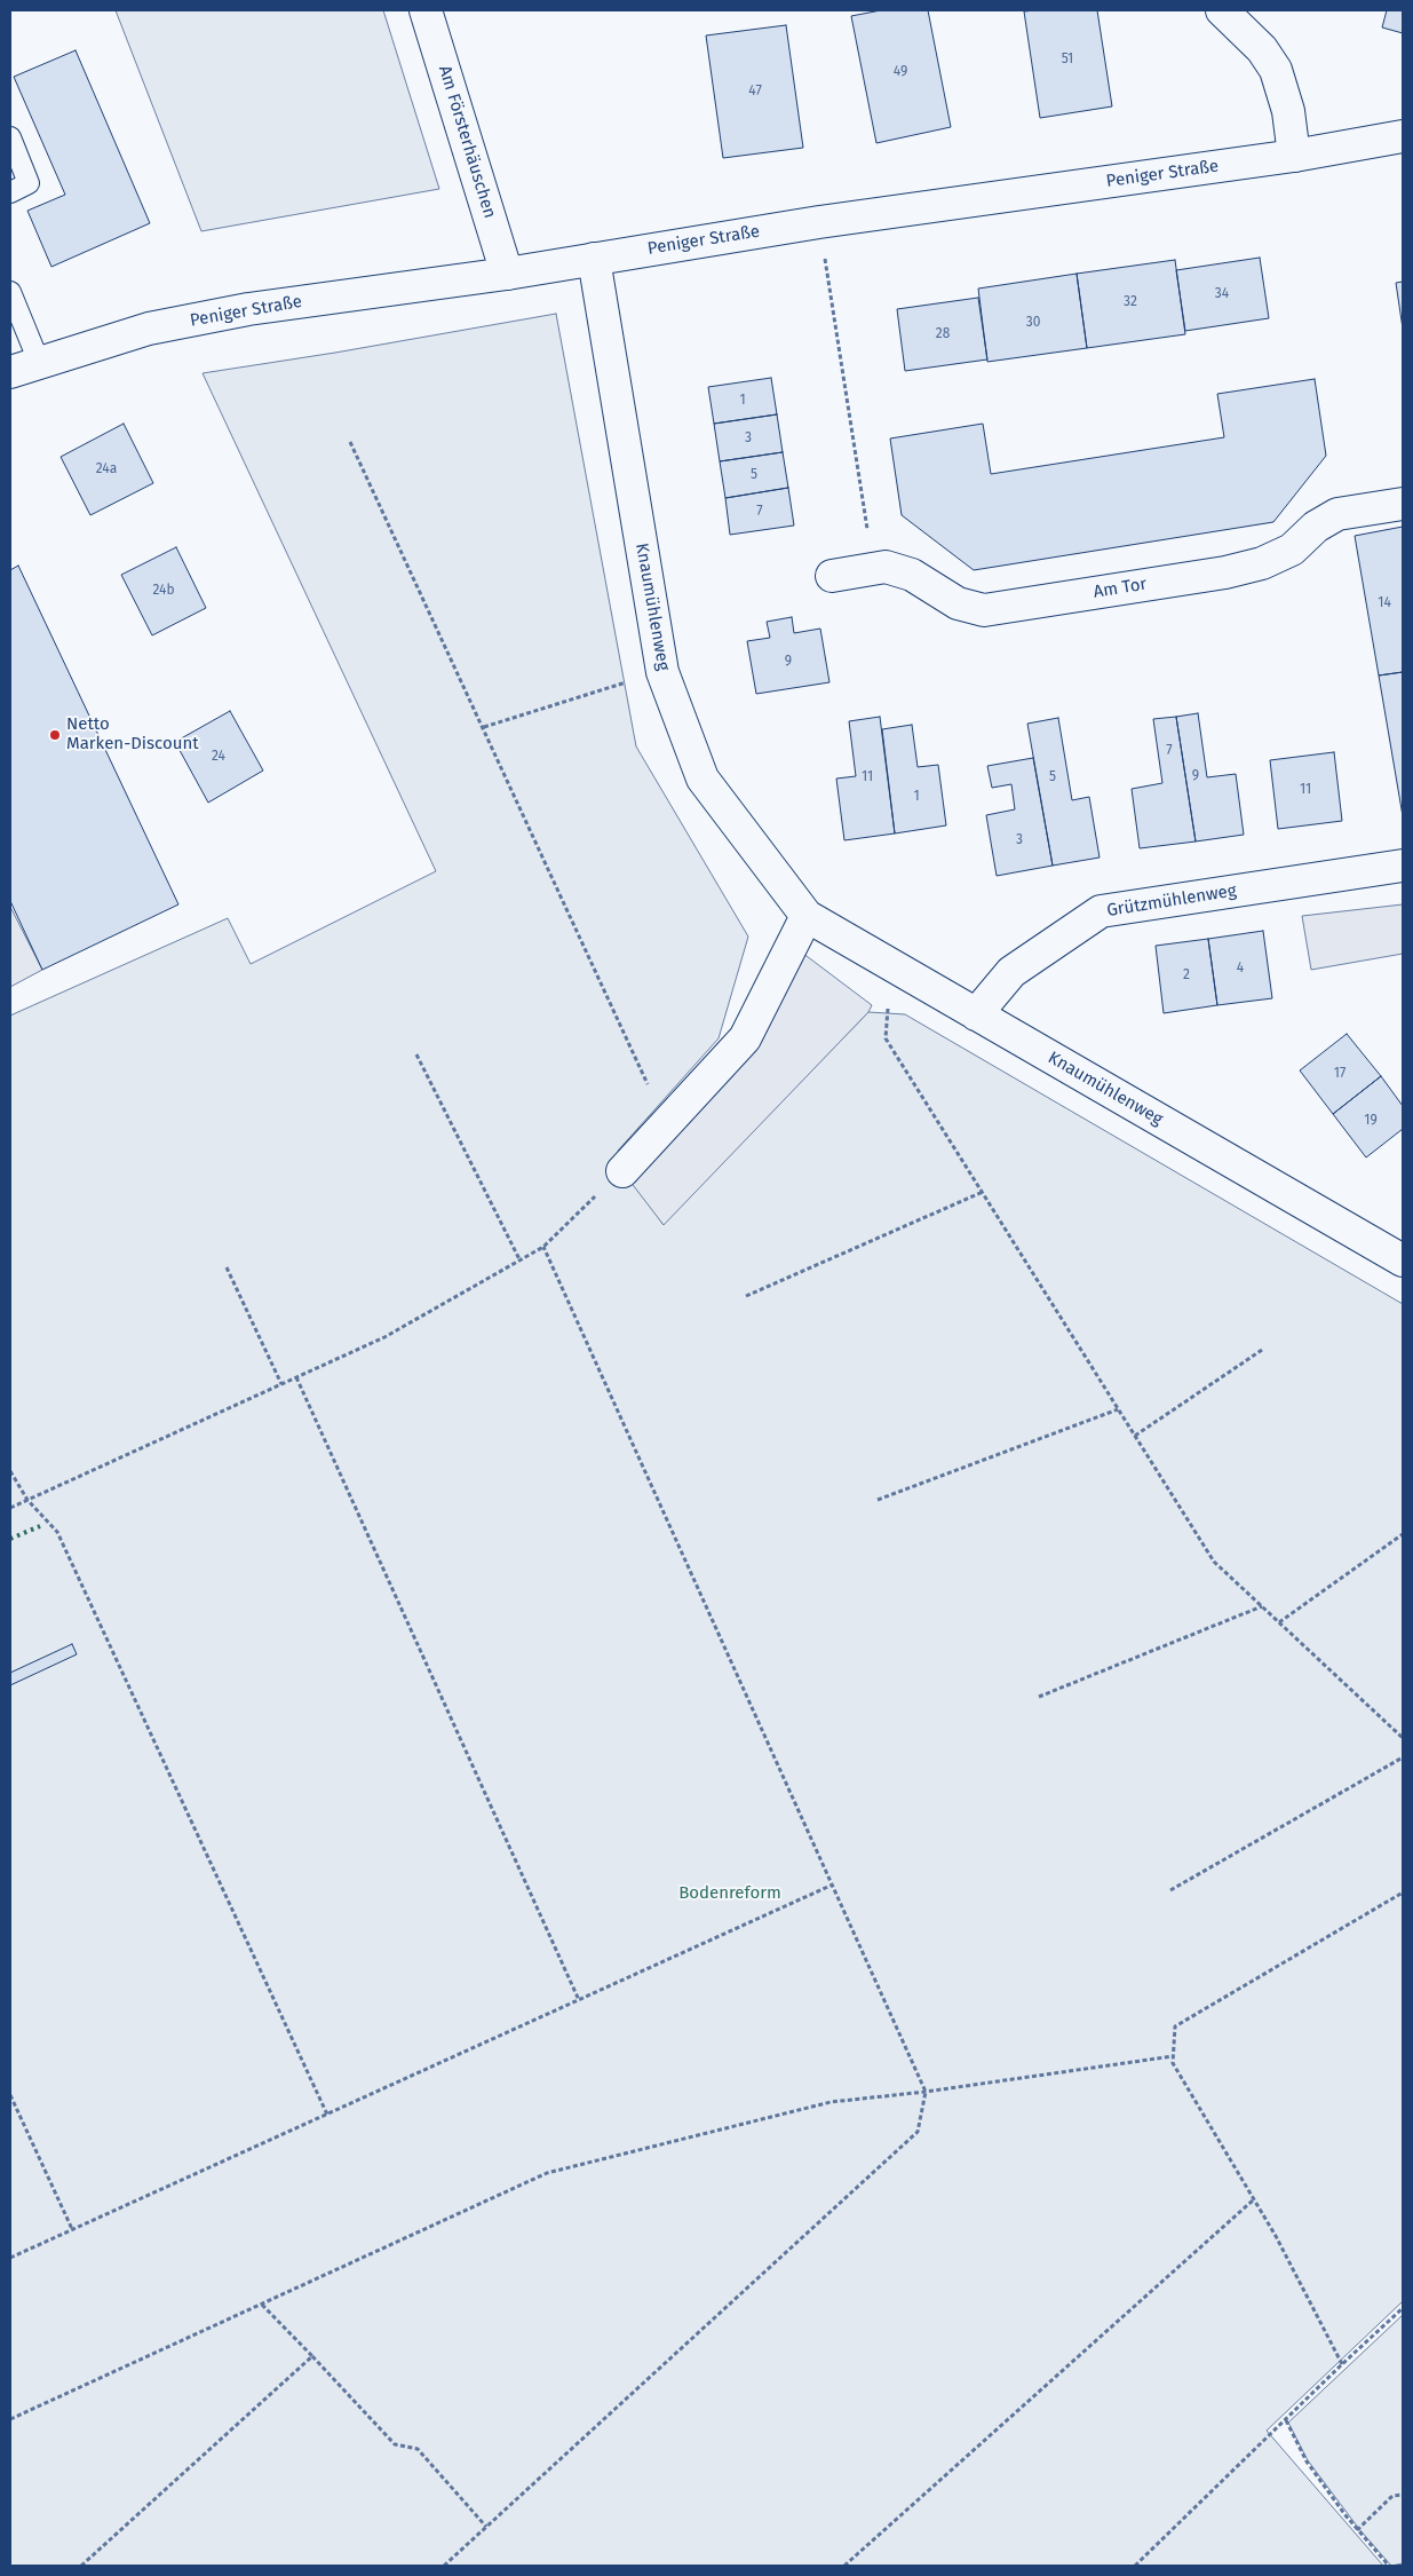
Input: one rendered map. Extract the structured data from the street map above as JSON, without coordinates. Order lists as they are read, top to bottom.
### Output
{
  "streets": {
    "street": [
      "Am Försterhäuschen",
      "Peniger Straße",
      "Am Tor",
      "Knaumühlenweg",
      "Grützmühlenweg"
    ]
  },
  "crossings": [
    ["Am Försterhäuschen", "Peniger Straße"],
    ["Peniger Straße", "Knaumühlenweg"],
    ["Knaumühlenweg", "Grützmühlenweg"]
  ],
  "parks": ["Bodenreform"],
  "places": ["Netto Marken-Discount"],
  "house_numbers": [
    "51",
    "49",
    "47",
    "34",
    "32",
    "30",
    "28",
    "1",
    "3",
    "24a",
    "5",
    "7",
    "24b",
    "14",
    "9",
    "7",
    "24",
    "9",
    "11",
    "5",
    "11",
    "1",
    "3",
    "4",
    "2",
    "17",
    "19"
  ]
}
